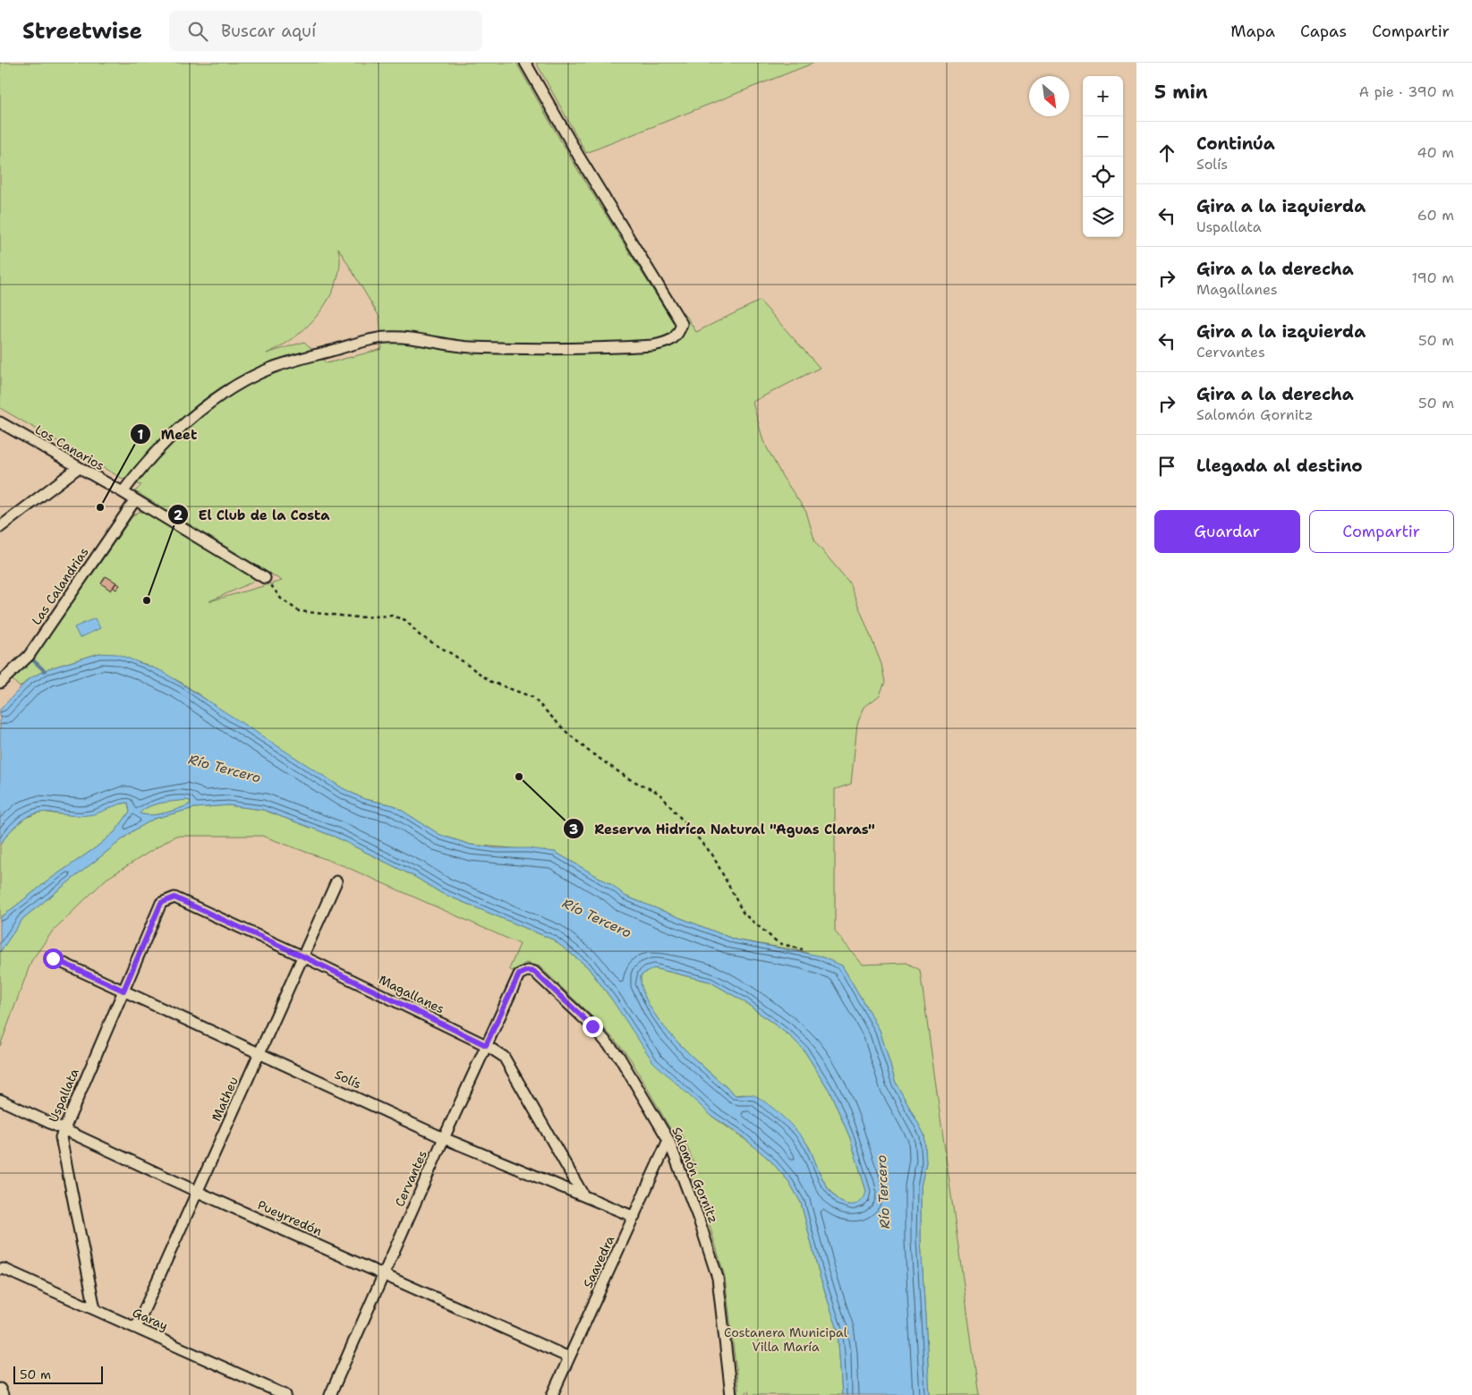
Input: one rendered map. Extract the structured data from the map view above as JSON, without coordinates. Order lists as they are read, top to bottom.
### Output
{
  "streets": {
    "street": [
      "Los Canarios",
      "Las Calandrias",
      "Magallanes",
      "Solís",
      "Uspallata",
      "Matheu",
      "Salomón Gornitz",
      "Cervantes",
      "Pueyrredón",
      "Saavedra",
      "Garay"
    ]
  },
  "crossings": [
    ["Los Canarios", "Las Calandrias"],
    ["Magallanes", "Solís"],
    ["Magallanes", "Uspallata"],
    ["Magallanes", "Matheu"],
    ["Magallanes", "Cervantes"],
    ["Solís", "Uspallata"],
    ["Solís", "Matheu"],
    ["Solís", "Cervantes"],
    ["Solís", "Saavedra"],
    ["Uspallata", "Pueyrredón"],
    ["Uspallata", "Garay"],
    ["Matheu", "Pueyrredón"],
    ["Matheu", "Garay"],
    ["Salomón Gornitz", "Cervantes"],
    ["Salomón Gornitz", "Saavedra"],
    ["Cervantes", "Pueyrredón"],
    ["Pueyrredón", "Saavedra"]
  ],
  "water": ["Río Tercero"],
  "parks": ["Costanera Municipal Villa María"],
  "places": ["Meet", "El Club de la Costa", "Reserva Hidríca Natural \"Aguas Claras\""],
  "scale_bar": "50 m",
  "north": "bottom right",
  "page": {
    "header": "Streetwise",
    "search": "Buscar aquí",
    "nav": ["Mapa", "Capas", "Compartir"],
    "heading": ["5 min", "A pie · 390 m"],
    "map_buttons": ["+", "−"],
    "list": [
      ["Continúa", "Solís", "40 m"],
      ["Gira a la izquierda", "Uspallata", "60 m"],
      ["Gira a la derecha", "Magallanes", "190 m"],
      ["Gira a la izquierda", "Cervantes", "50 m"],
      ["Gira a la derecha", "Salomón Gornitz", "50 m"],
      "Llegada al destino"
    ],
    "buttons": ["Guardar", "Compartir"],
    "scale": "50 m"
  }
}
